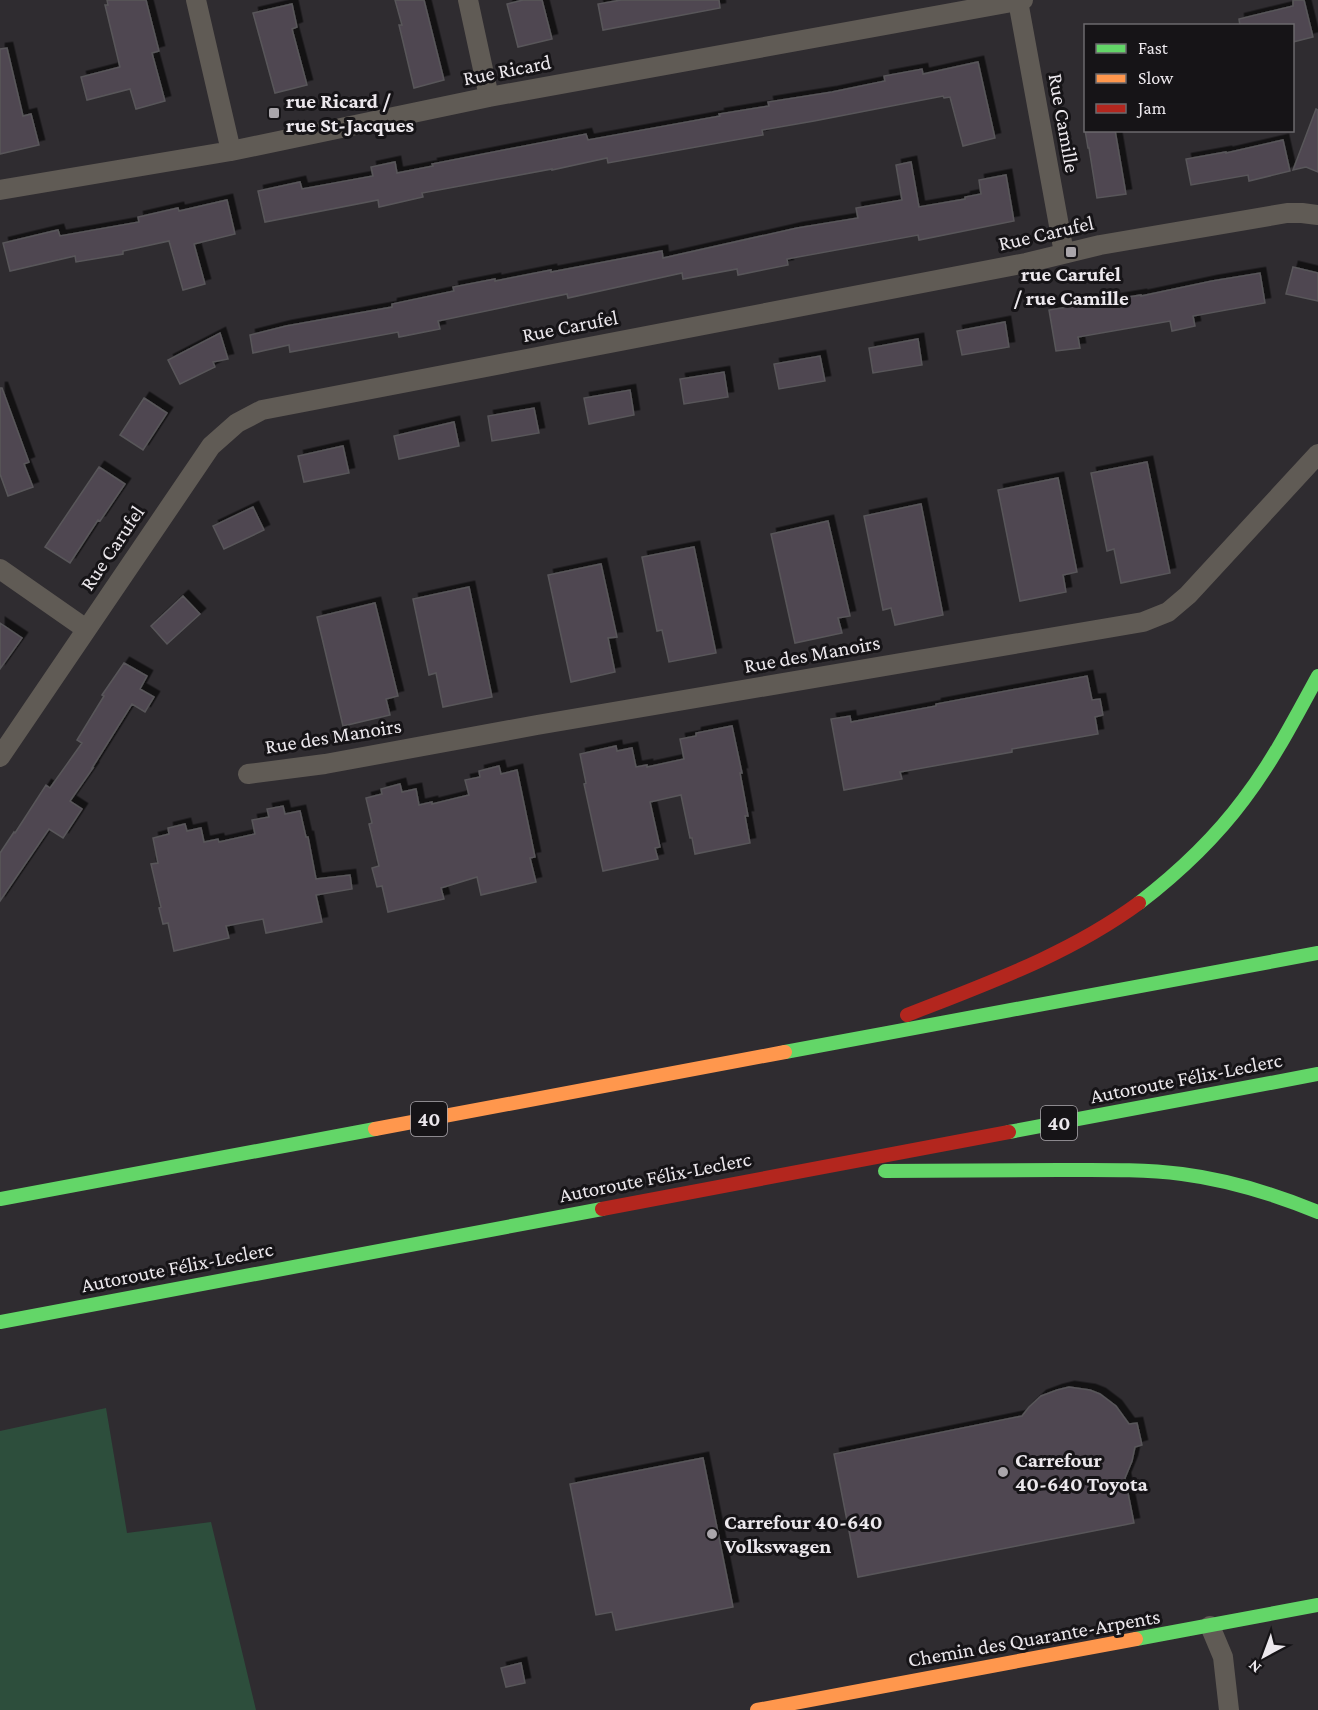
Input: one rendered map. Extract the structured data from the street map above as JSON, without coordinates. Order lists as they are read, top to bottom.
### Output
{
  "streets": {
    "main road": ["Autoroute Félix-Leclerc", "40", "Chemin des Quarante-Arpents"],
    "street": [
      "Rue Ricard",
      "Rue Camille",
      "Rue Carufel",
      "Rue des Manoirs"
    ]
  },
  "crossings": [
    ["Rue Ricard", "Rue Camille"],
    ["Rue Camille", "Rue Carufel"]
  ],
  "places": {
    "transit": ["rue Ricard / rue St-Jacques", "rue Carufel / rue Camille"],
    "other": ["Carrefour 40-640 Toyota", "Carrefour 40-640 Volkswagen"]
  },
  "legend": ["Fast", "Slow", "Jam"],
  "north": "bottom left"
}
